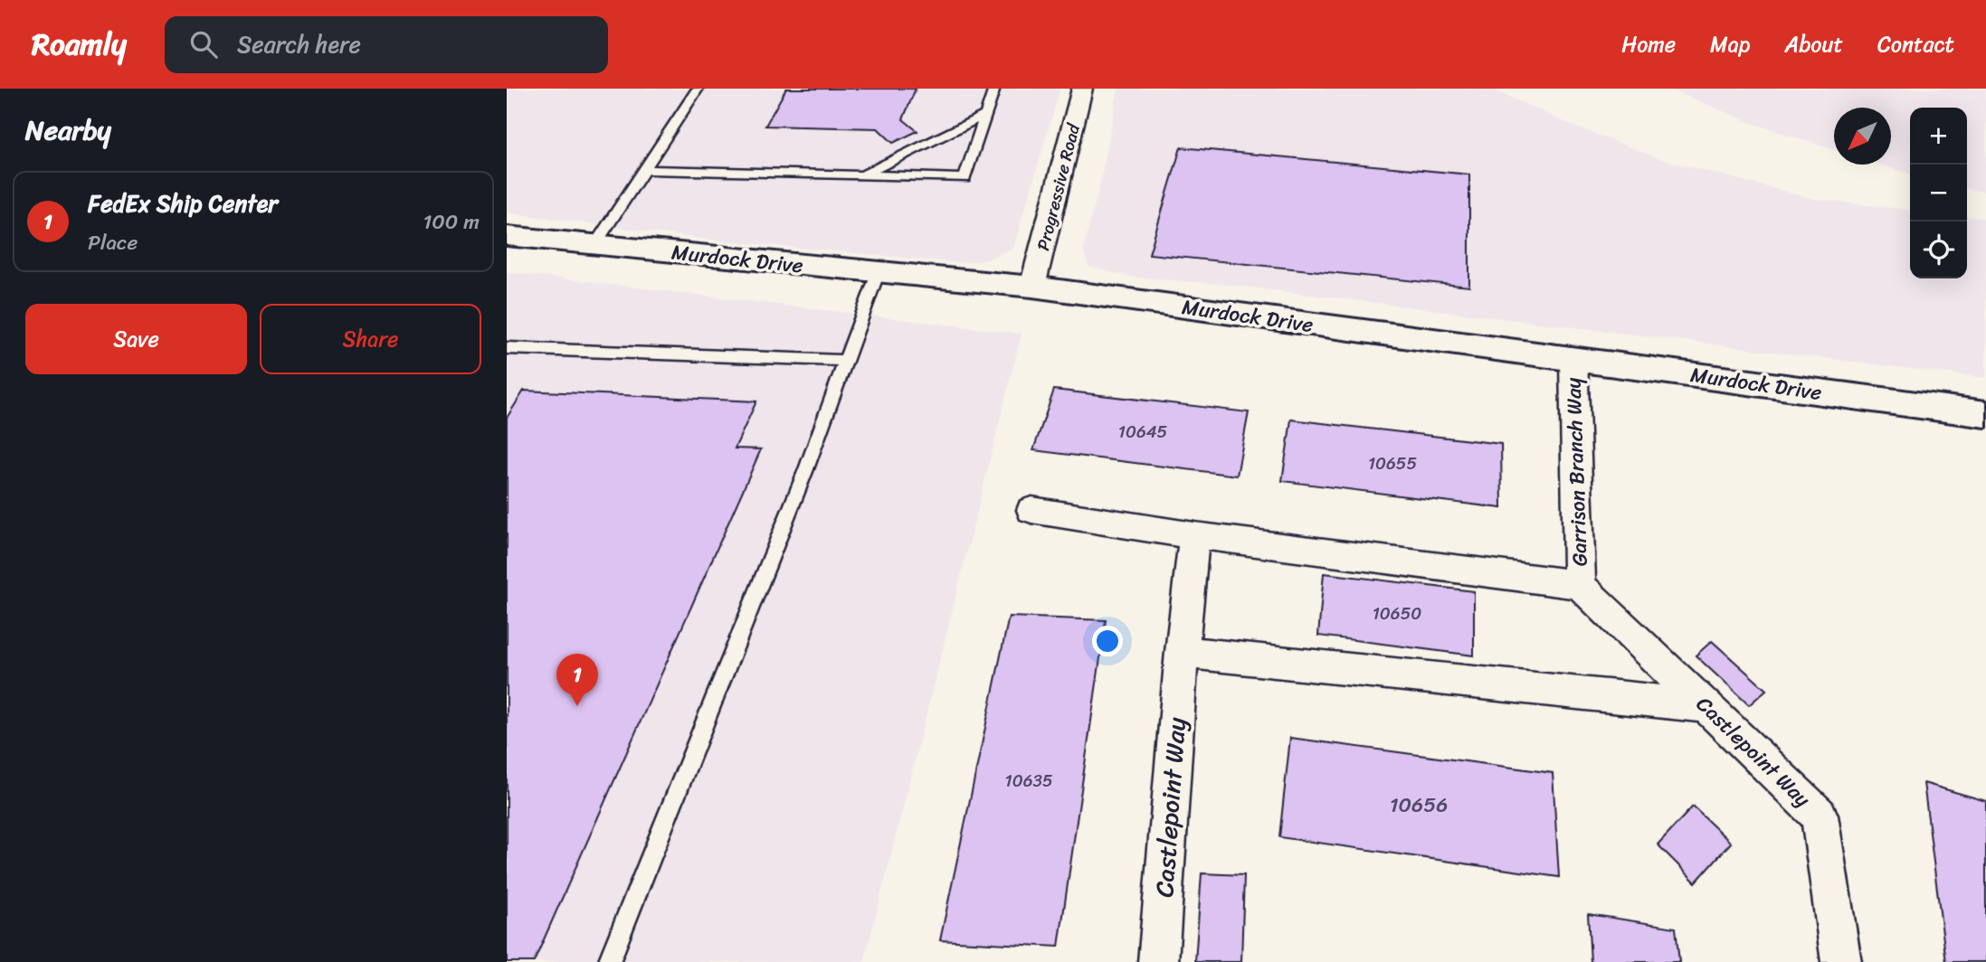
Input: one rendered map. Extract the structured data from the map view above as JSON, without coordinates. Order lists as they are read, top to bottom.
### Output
{
  "streets": {
    "main road": ["Murdock Drive"],
    "street": ["Progressive Road", "Garrison Branch Way", "Castlepoint Way"]
  },
  "crossings": [
    ["Progressive Road", "Murdock Drive"],
    ["Murdock Drive", "Garrison Branch Way"],
    ["Garrison Branch Way", "Castlepoint Way"]
  ],
  "house_numbers": [
    "10645",
    "10655",
    "10650",
    "10635",
    "10656"
  ],
  "north": "bottom left",
  "page": {
    "header": "Roamly",
    "search": "Search here",
    "nav": [
      "Home",
      "Map",
      "About",
      "Contact"
    ],
    "heading": "Nearby",
    "map_buttons": ["+", "−"],
    "list": [
      {
        "mark": "1",
        "name": "FedEx Ship Center",
        "note": "Place",
        "value": "100 m"
      }
    ],
    "buttons": ["Save", "Share"],
    "pins": "1"
  }
}
